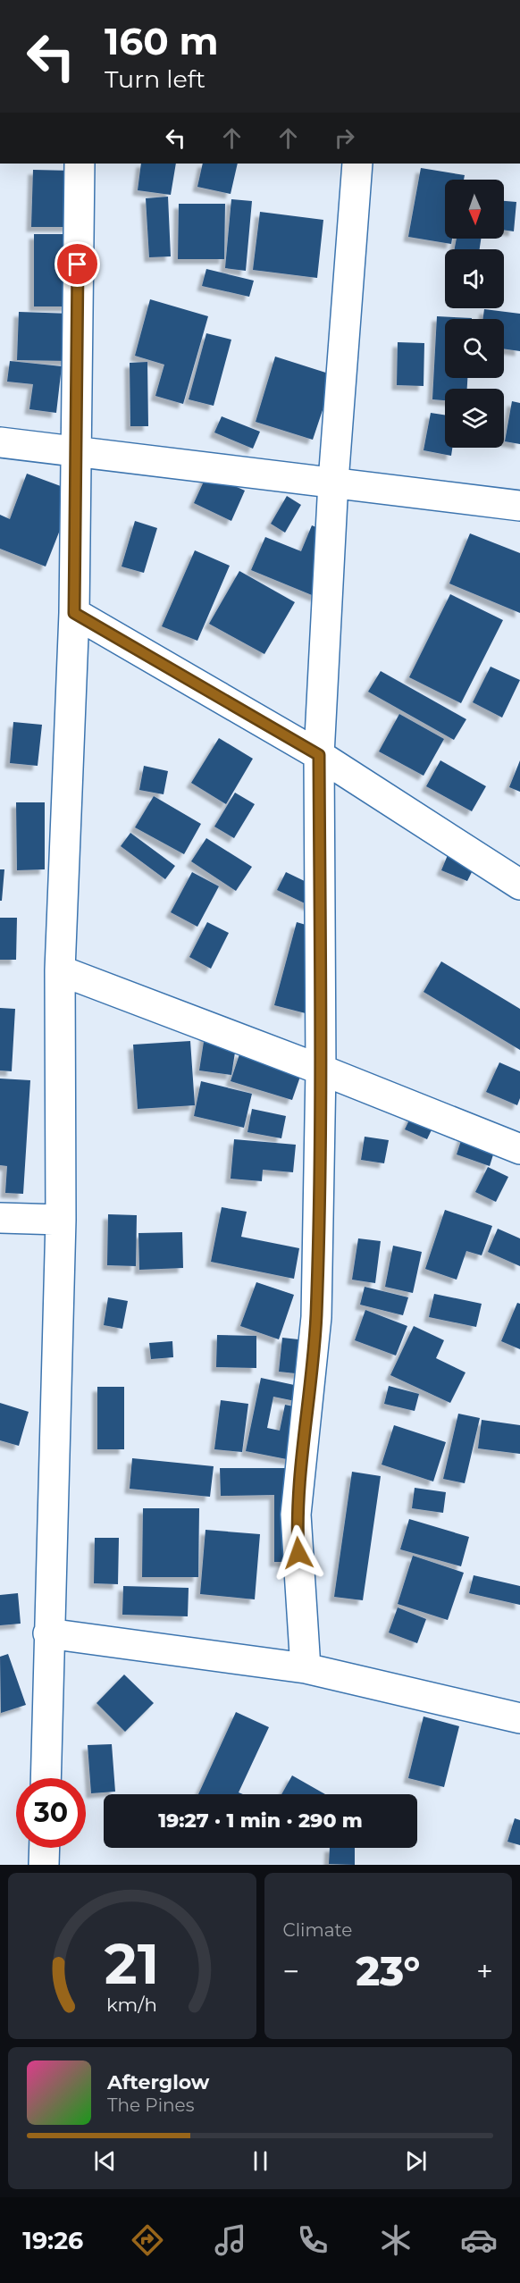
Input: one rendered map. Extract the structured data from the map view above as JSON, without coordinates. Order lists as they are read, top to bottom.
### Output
{
  "north": "bottom",
  "page": {
    "turn": ["160 m", "Turn left"],
    "limit": "30",
    "trip": "19:27 · 1 min · 290 m",
    "tile": "Climate",
    "heat": ["−", "23°", "+"],
    "song": ["Afterglow", "The Pines"],
    "tabs": "19:26",
    "gauge": ["21", "km/h"]
  }
}
